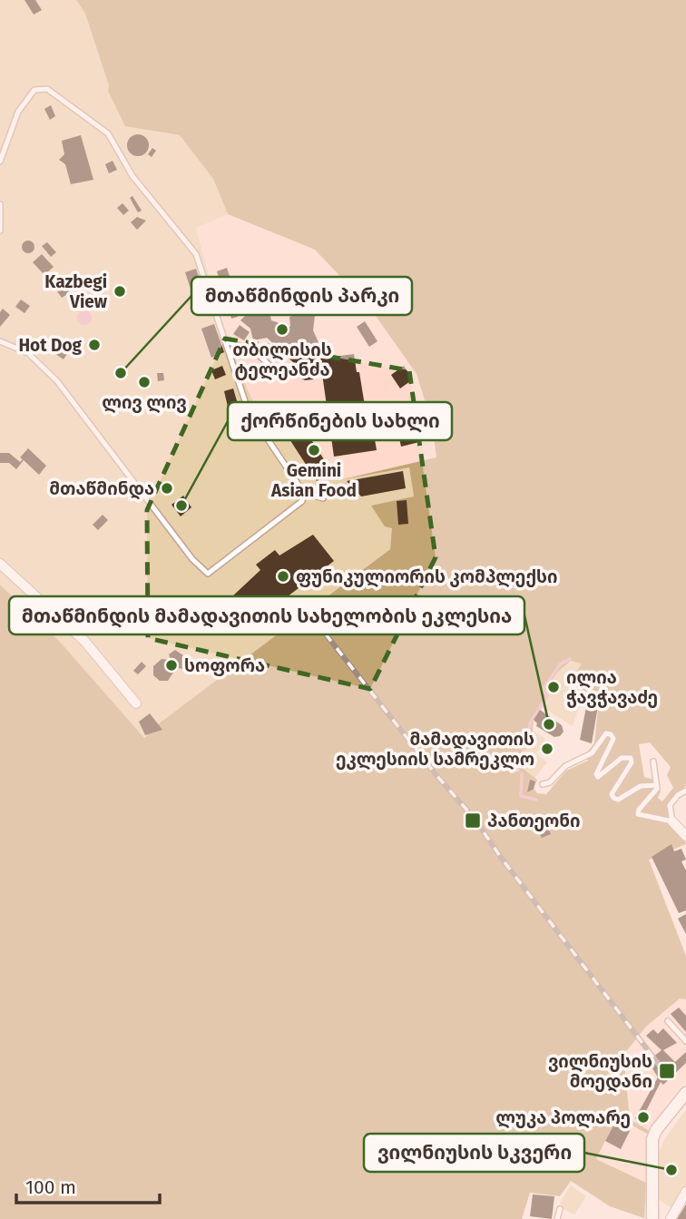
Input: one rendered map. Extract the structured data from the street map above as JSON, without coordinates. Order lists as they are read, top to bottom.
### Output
{
  "places": {
    "other": [
      "Kazbegi View",
      "თბილისის ტელეანძა",
      "Hot Dog",
      "მთაწმინდის პარკი",
      "ლივ ლივ",
      "Gemini Asian Food",
      "მთაწმინდა",
      "ქორწინების სახლი",
      "ფუნიკულიორის კომპლექსი",
      "სოფორა",
      "ილია ჭავჭავაძე",
      "მთაწმინდის მამადავითის სახელობის ეკლესია",
      "მამადავითის ეკლესიის სამრეკლო",
      "ლუკა პოლარე",
      "ვილნიუსის სკვერი"
    ],
    "transit": ["პანთეონი", "ვილნიუსის მოედანი"]
  },
  "scale_bar": "100 m"
}
